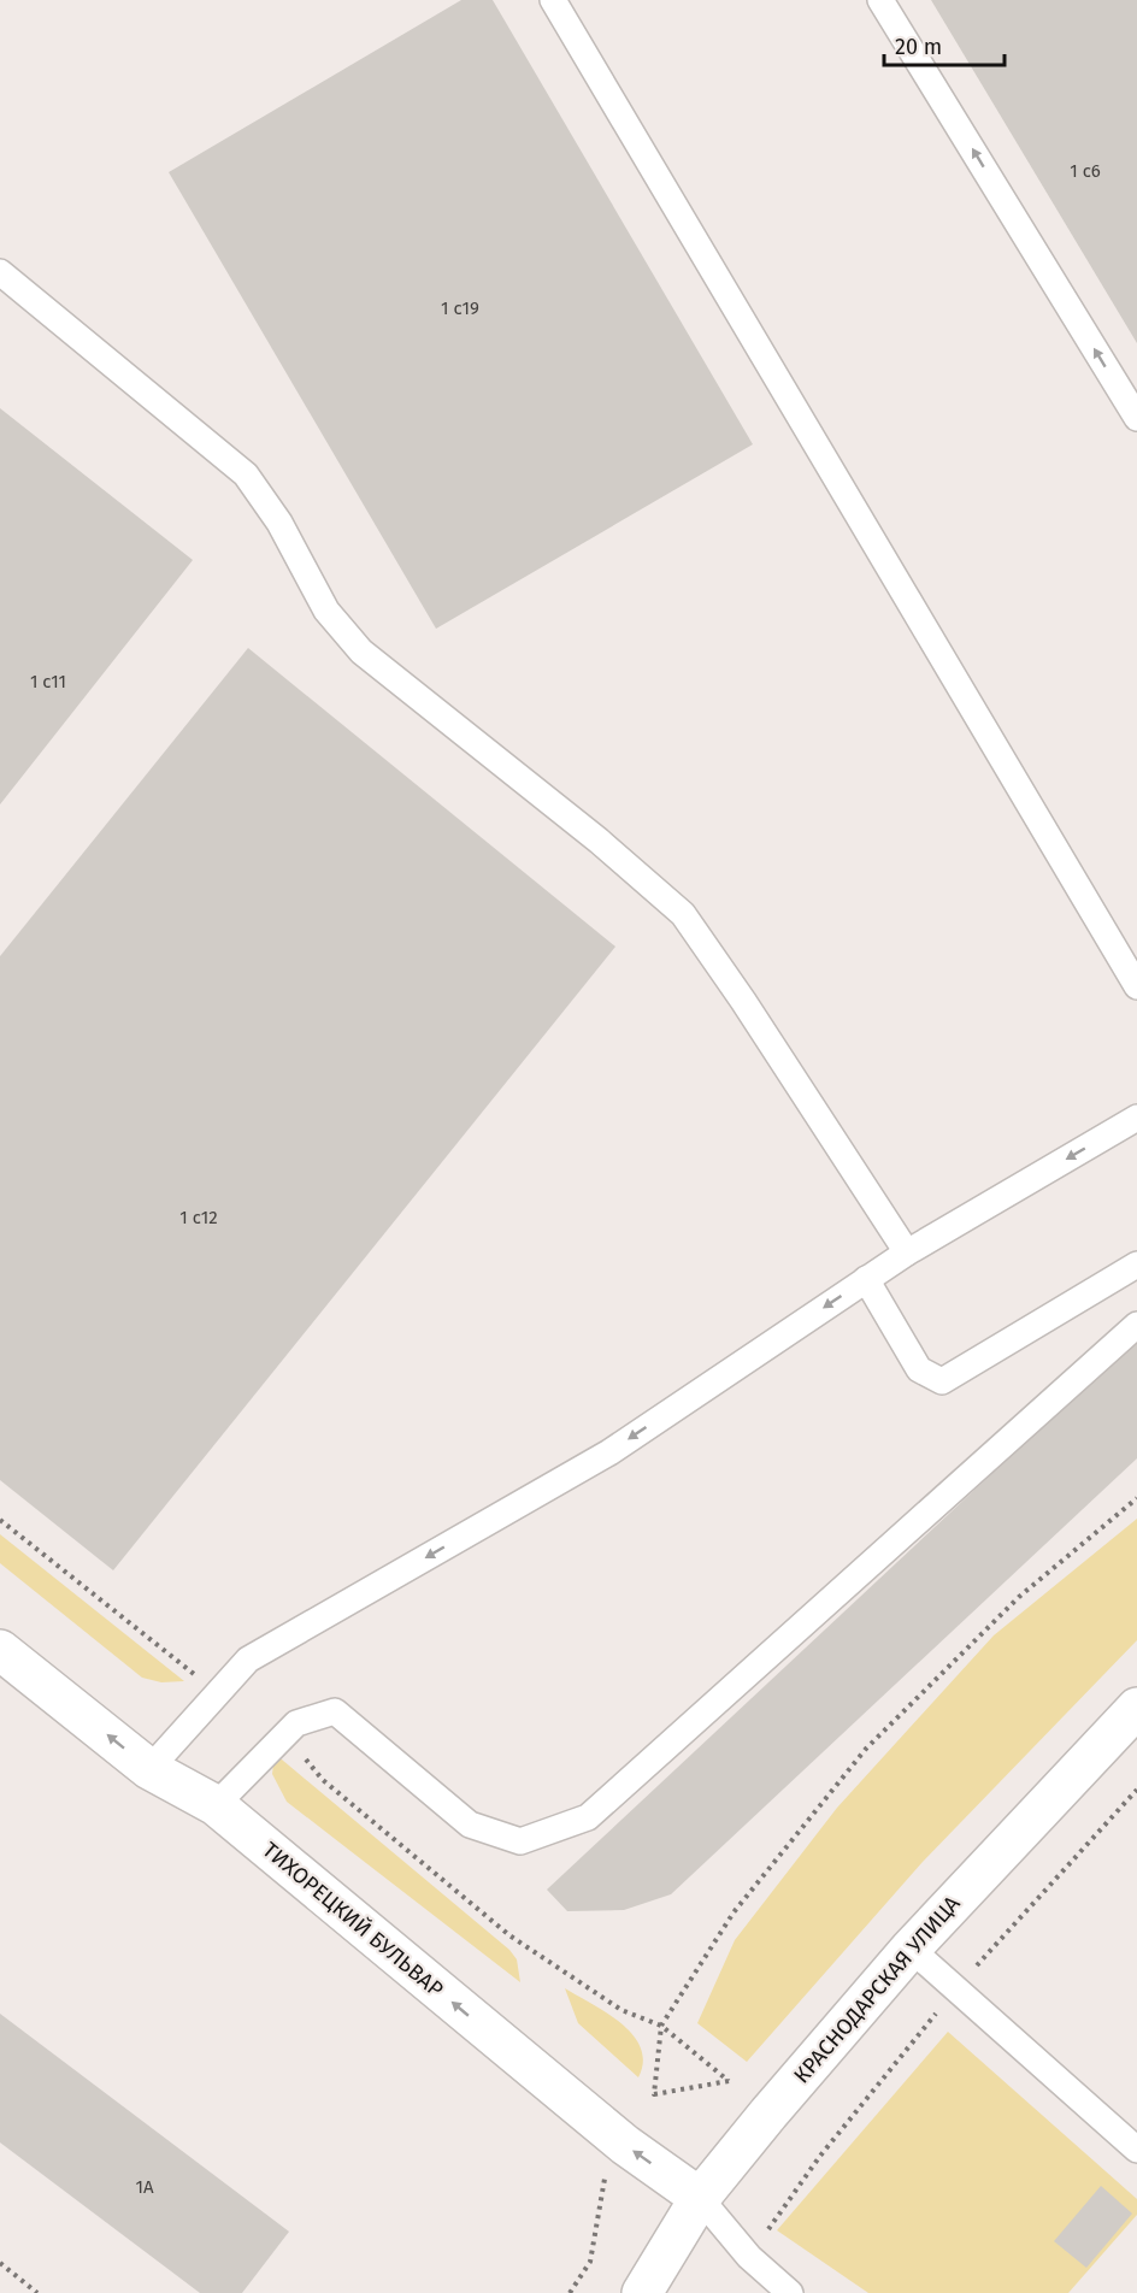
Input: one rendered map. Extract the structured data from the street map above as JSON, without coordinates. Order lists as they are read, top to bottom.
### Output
{
  "streets": {
    "street": ["ТИХОРЕЦКИЙ БУЛЬВАР", "КРАСНОДАРСКАЯ УЛИЦА"]
  },
  "crossings": [
    ["ТИХОРЕЦКИЙ БУЛЬВАР", "КРАСНОДАРСКАЯ УЛИЦА"]
  ],
  "one_way": ["ТИХОРЕЦКИЙ БУЛЬВАР"],
  "house_numbers": [
    "1 с6",
    "1 с19",
    "1 с11",
    "1 с12",
    "1А"
  ],
  "scale_bar": "20 m"
}
